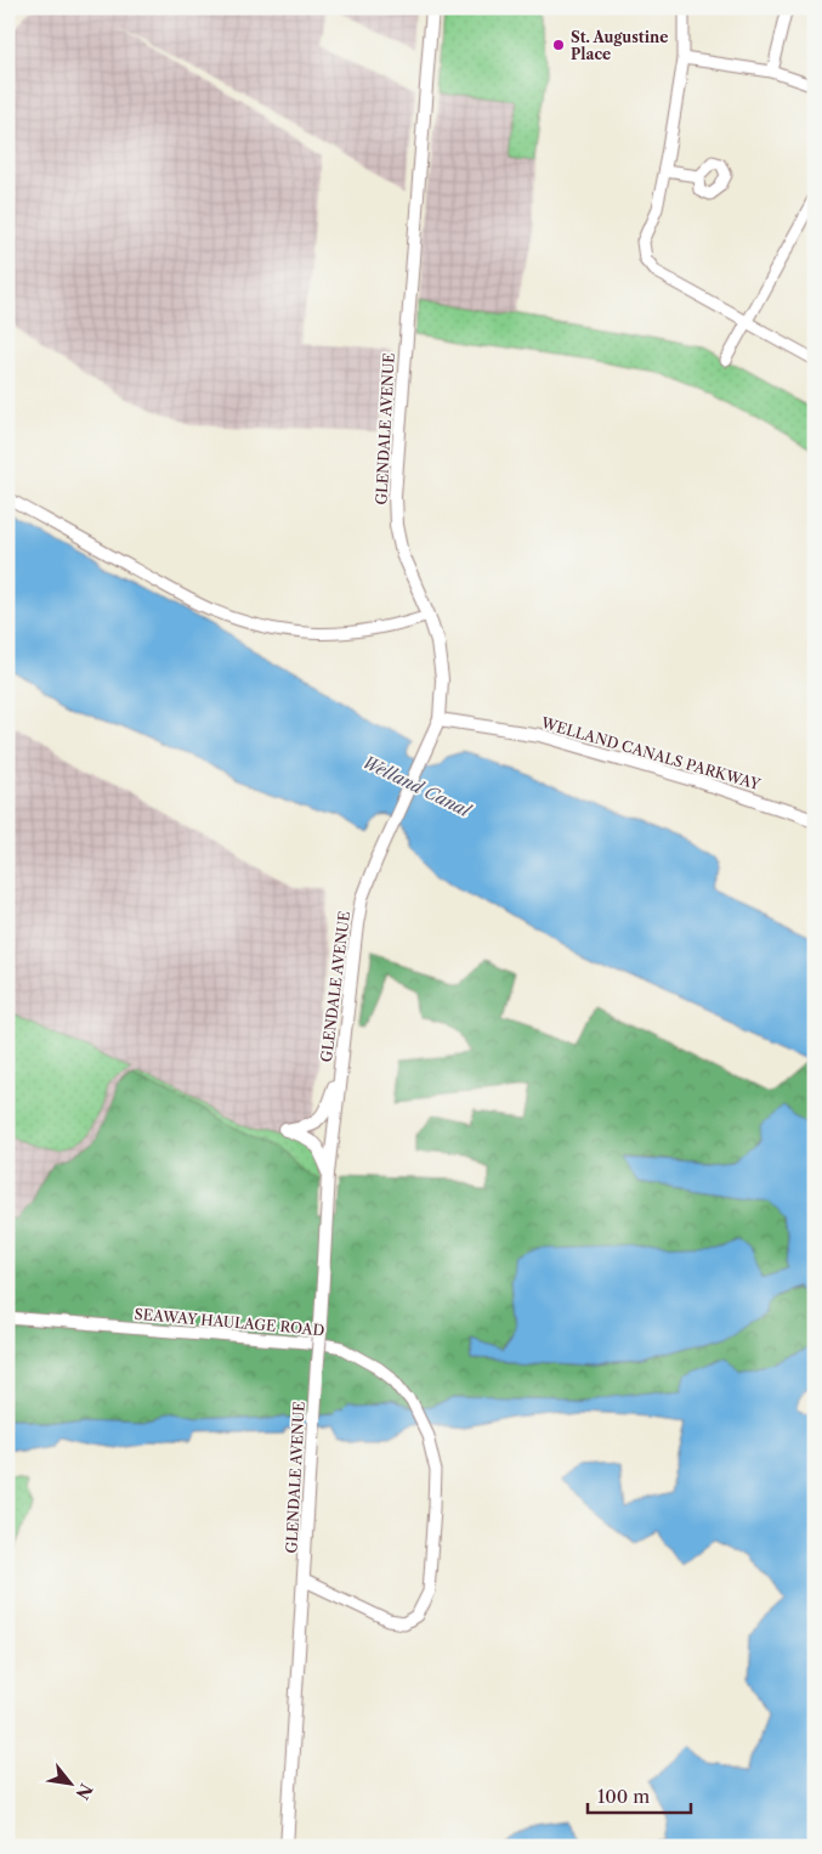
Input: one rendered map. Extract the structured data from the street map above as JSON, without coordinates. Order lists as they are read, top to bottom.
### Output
{
  "streets": {
    "main road": ["GLENDALE AVENUE", "WELLAND CANALS PARKWAY"],
    "street": ["SEAWAY HAULAGE ROAD"]
  },
  "crossings": [
    ["GLENDALE AVENUE", "WELLAND CANALS PARKWAY"],
    ["GLENDALE AVENUE", "SEAWAY HAULAGE ROAD"]
  ],
  "water": ["Welland Canal"],
  "places": ["St. Augustine Place"],
  "scale_bar": "100 m",
  "north": "bottom right"
}
